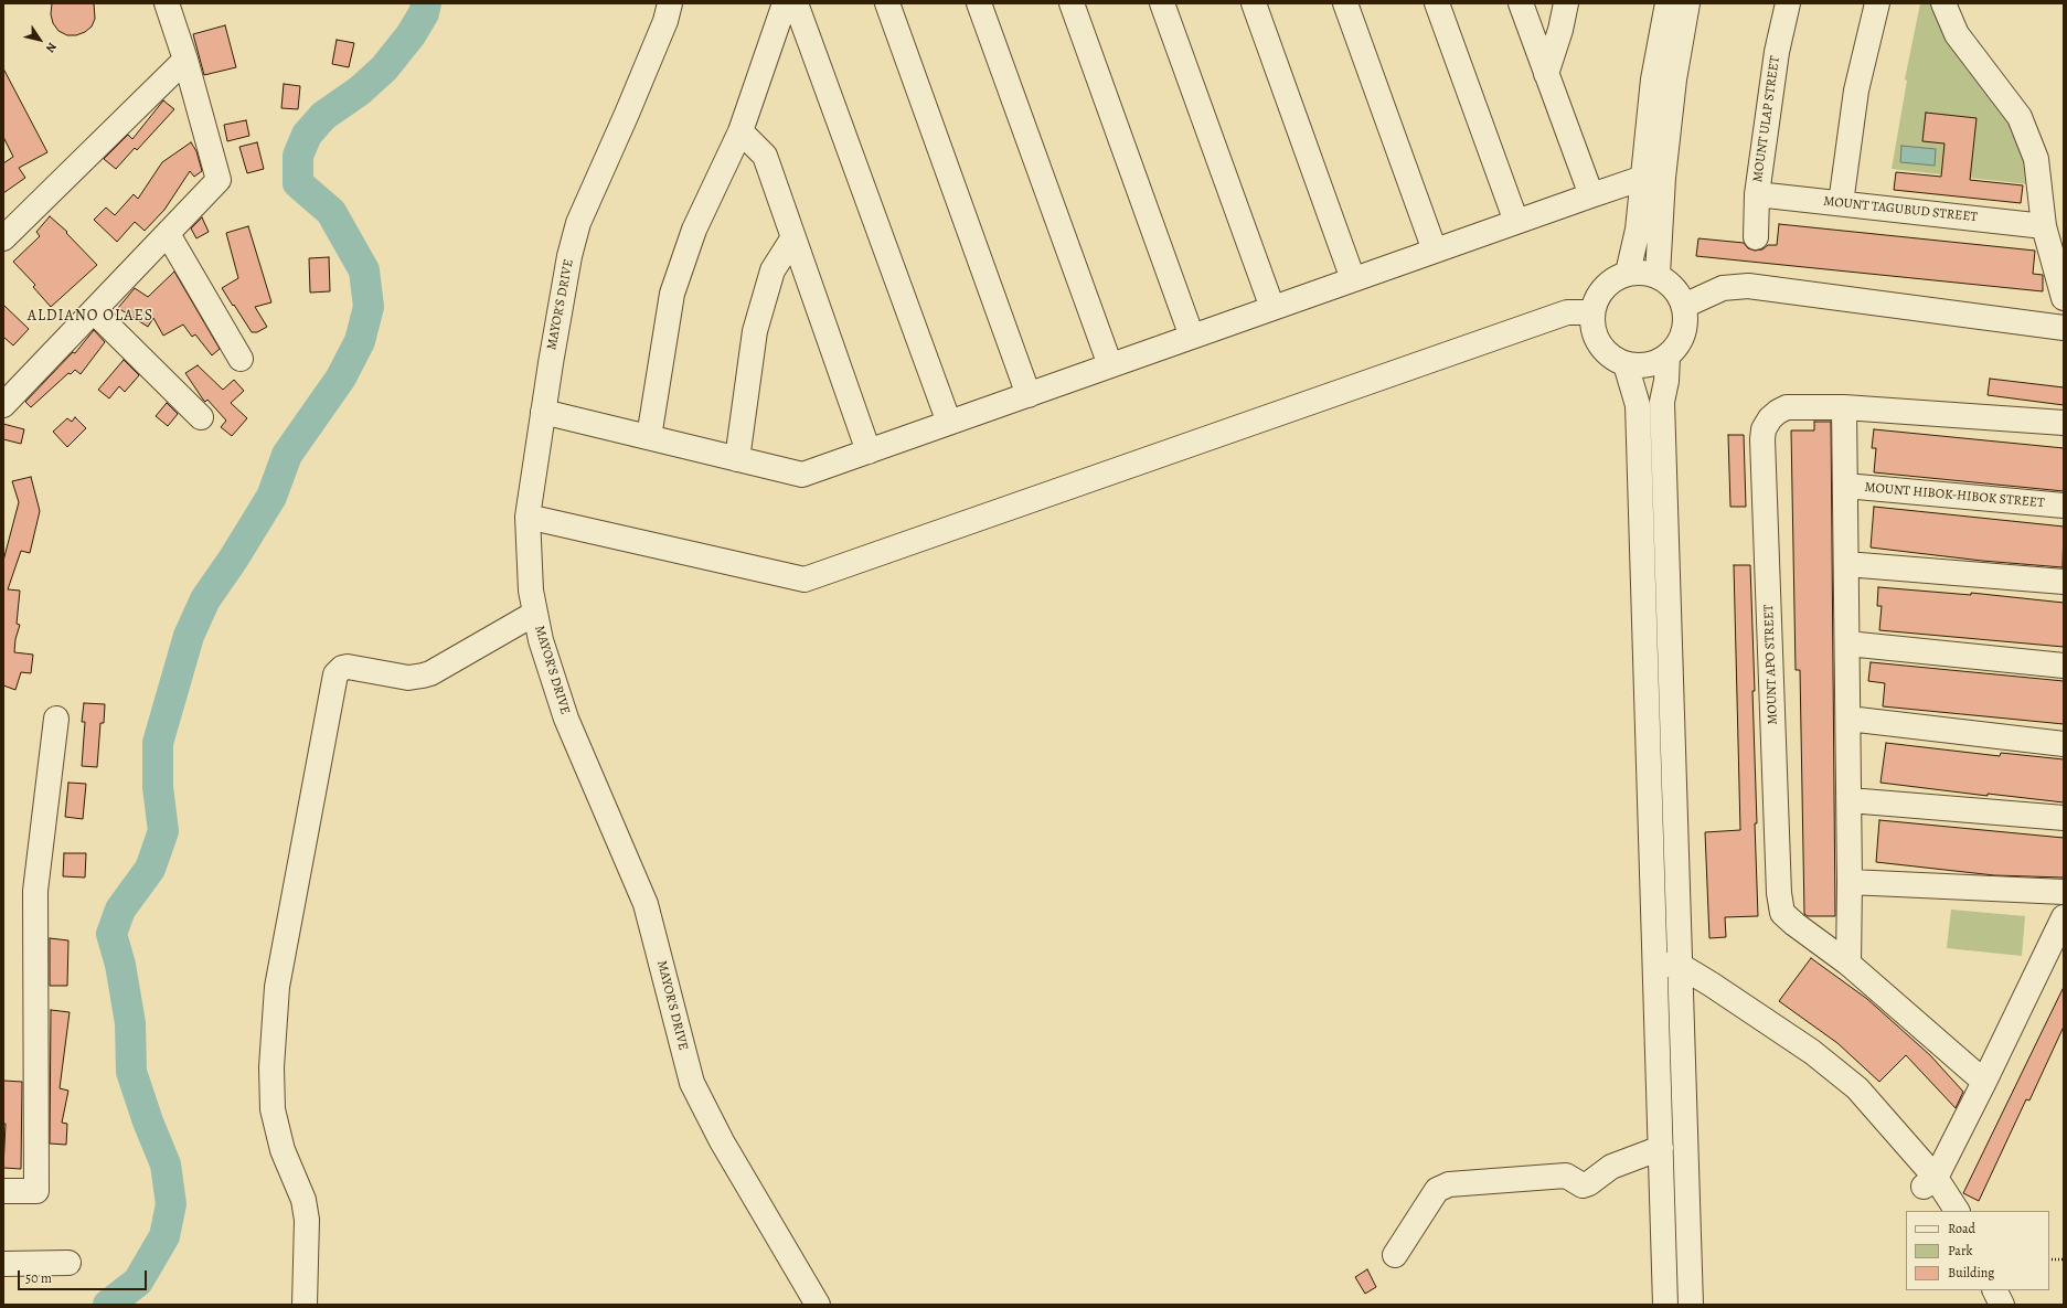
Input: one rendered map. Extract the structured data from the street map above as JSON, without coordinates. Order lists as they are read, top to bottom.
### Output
{
  "streets": {
    "street": [
      "MOUNT ULAP STREET",
      "MOUNT TAGUBUD STREET",
      "MAYOR'S DRIVE",
      "MOUNT HIBOK-HIBOK STREET",
      "MOUNT APO STREET"
    ]
  },
  "crossings": [
    ["MOUNT ULAP STREET", "MOUNT TAGUBUD STREET"]
  ],
  "districts": ["ALDIANO OLAES"],
  "legend": ["Road", "Park", "Building"],
  "scale_bar": "50 m",
  "north": "bottom right"
}
